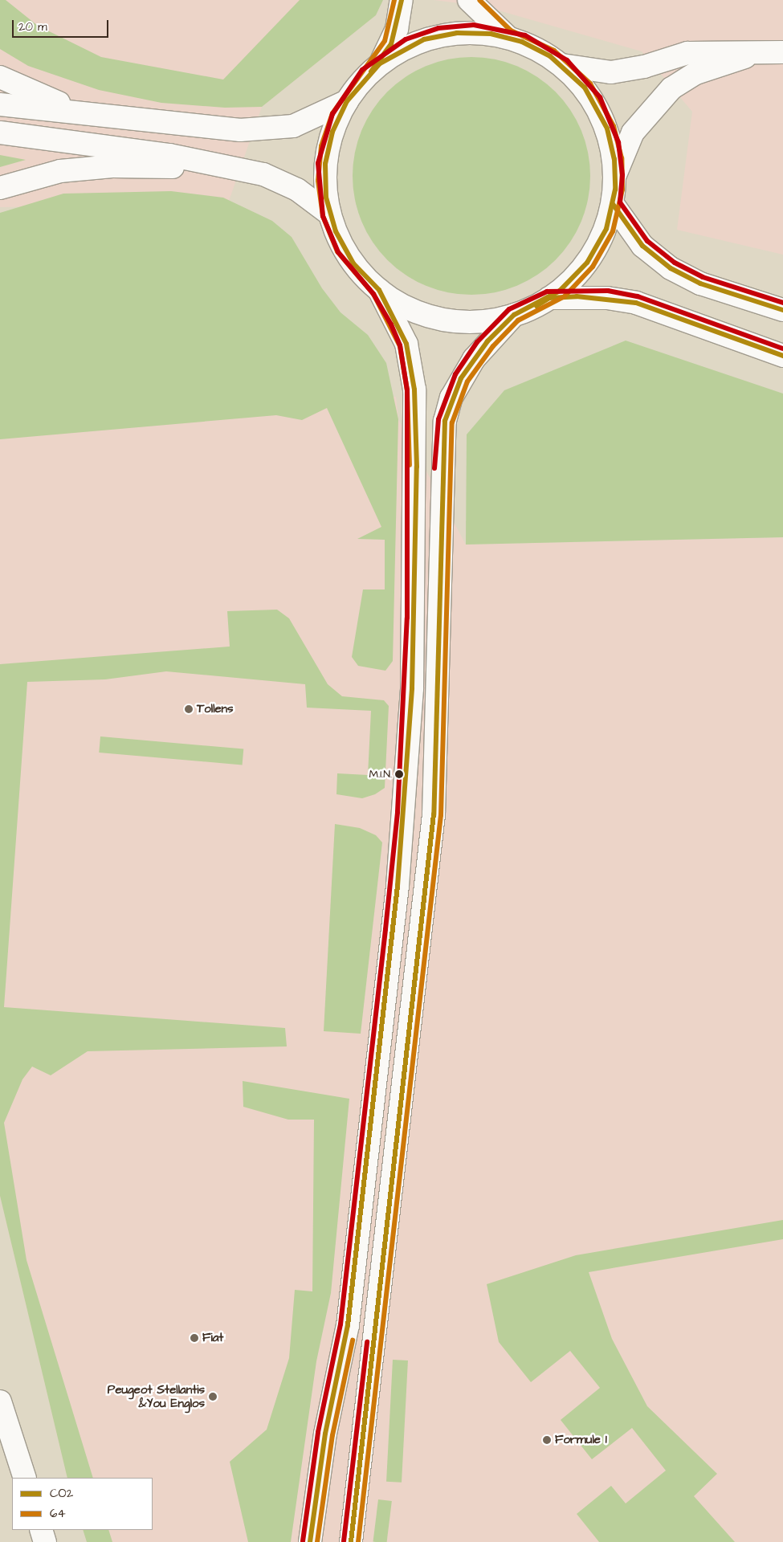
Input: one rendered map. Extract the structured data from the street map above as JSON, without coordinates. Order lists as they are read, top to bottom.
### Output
{
  "places": [
    "Tollens",
    "M.I.N.",
    "Fiat",
    "Peugeot Stellantis &You Englos",
    "Formule 1"
  ],
  "lines": ["transit line CO2", "transit line 64"],
  "legend": ["CO2", "64"],
  "scale_bar": "20 m"
}
